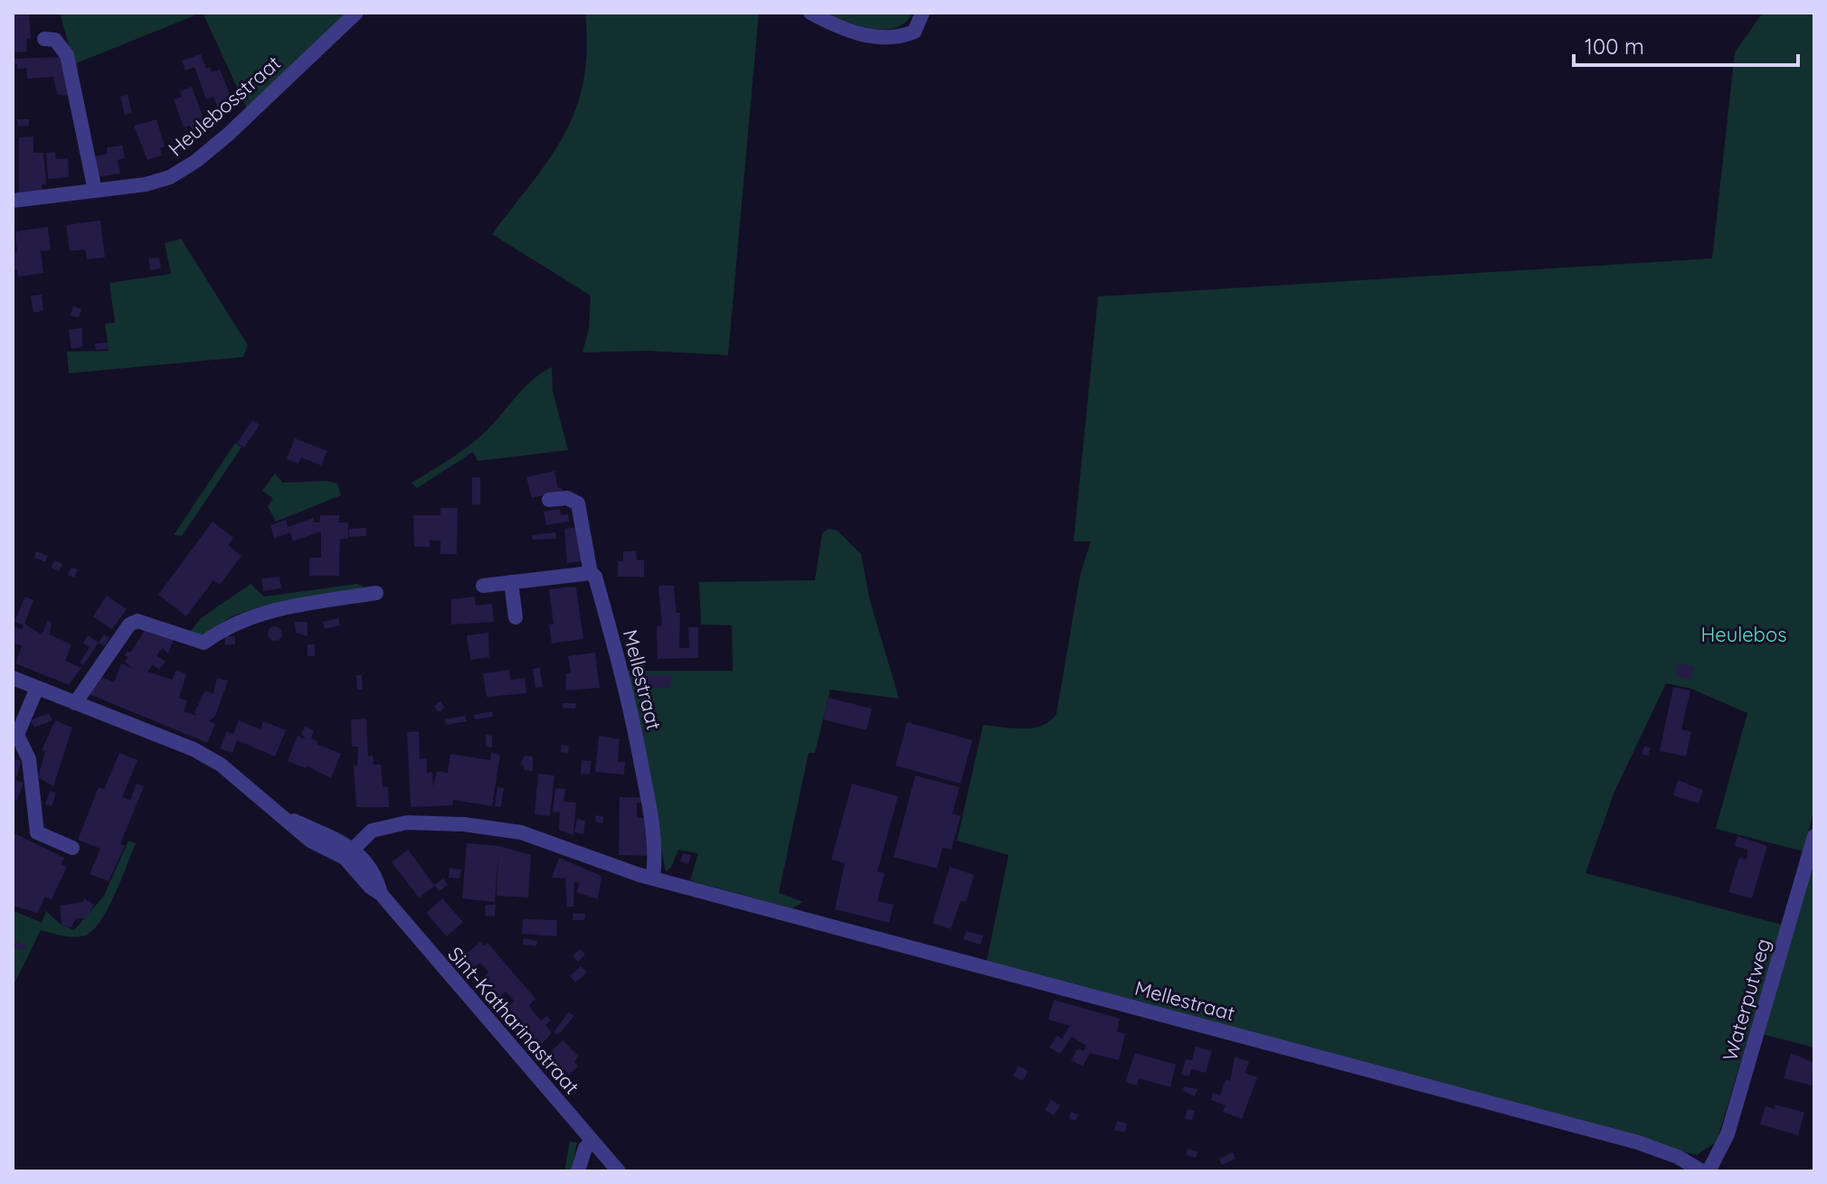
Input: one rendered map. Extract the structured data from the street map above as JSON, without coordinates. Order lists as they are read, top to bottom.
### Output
{
  "streets": {
    "street": [
      "Heulebosstraat",
      "Mellestraat",
      "Waterputweg",
      "Sint-Katharinastraat"
    ]
  },
  "crossings": [
    ["Mellestraat", "Sint-Katharinastraat"]
  ],
  "parks": ["Heulebos"],
  "scale_bar": "100 m"
}
